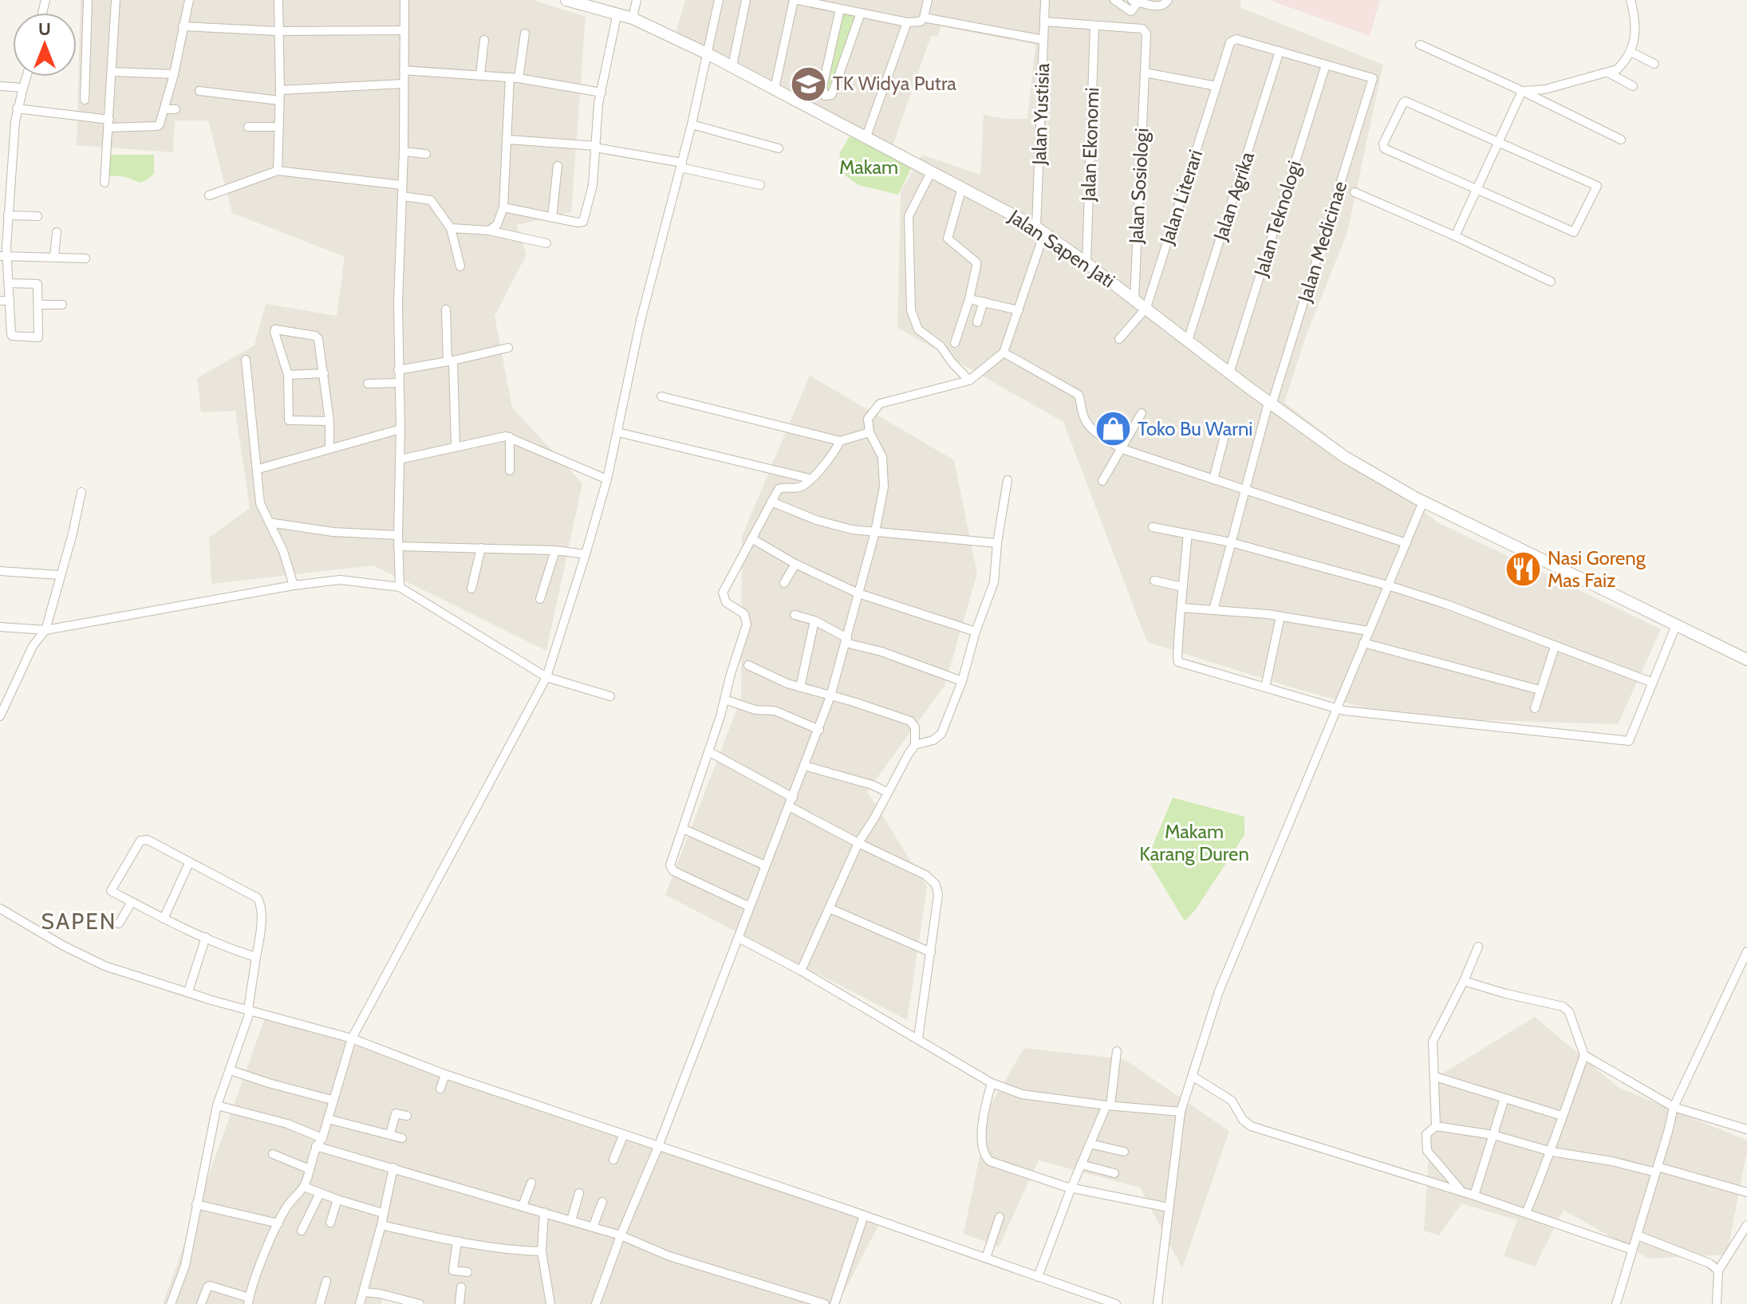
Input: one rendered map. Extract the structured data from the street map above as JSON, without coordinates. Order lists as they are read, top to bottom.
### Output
{
  "streets": {
    "street": [
      "Jalan Yustisia",
      "Jalan Ekonomi",
      "Jalan Sosiologi",
      "Jalan Agrika",
      "Jalan Literari",
      "Jalan Teknologi",
      "Jalan Medicinae",
      "Jalan Sapen Jati"
    ]
  },
  "crossings": [
    ["Jalan Yustisia", "Jalan Sapen Jati"],
    ["Jalan Ekonomi", "Jalan Sosiologi"],
    ["Jalan Ekonomi", "Jalan Sapen Jati"],
    ["Jalan Sosiologi", "Jalan Sapen Jati"],
    ["Jalan Agrika", "Jalan Literari"],
    ["Jalan Agrika", "Jalan Sapen Jati"],
    ["Jalan Literari", "Jalan Sapen Jati"],
    ["Jalan Teknologi", "Jalan Medicinae"],
    ["Jalan Teknologi", "Jalan Sapen Jati"],
    ["Jalan Medicinae", "Jalan Sapen Jati"]
  ],
  "districts": ["SAPEN"],
  "parks": ["Makam", "Makam Karang Duren"],
  "places": {
    "school or university": ["TK Widya Putra"],
    "shop": ["Toko Bu Warni"],
    "restaurant": ["Nasi Goreng Mas Faiz"]
  },
  "north": "top"
}
